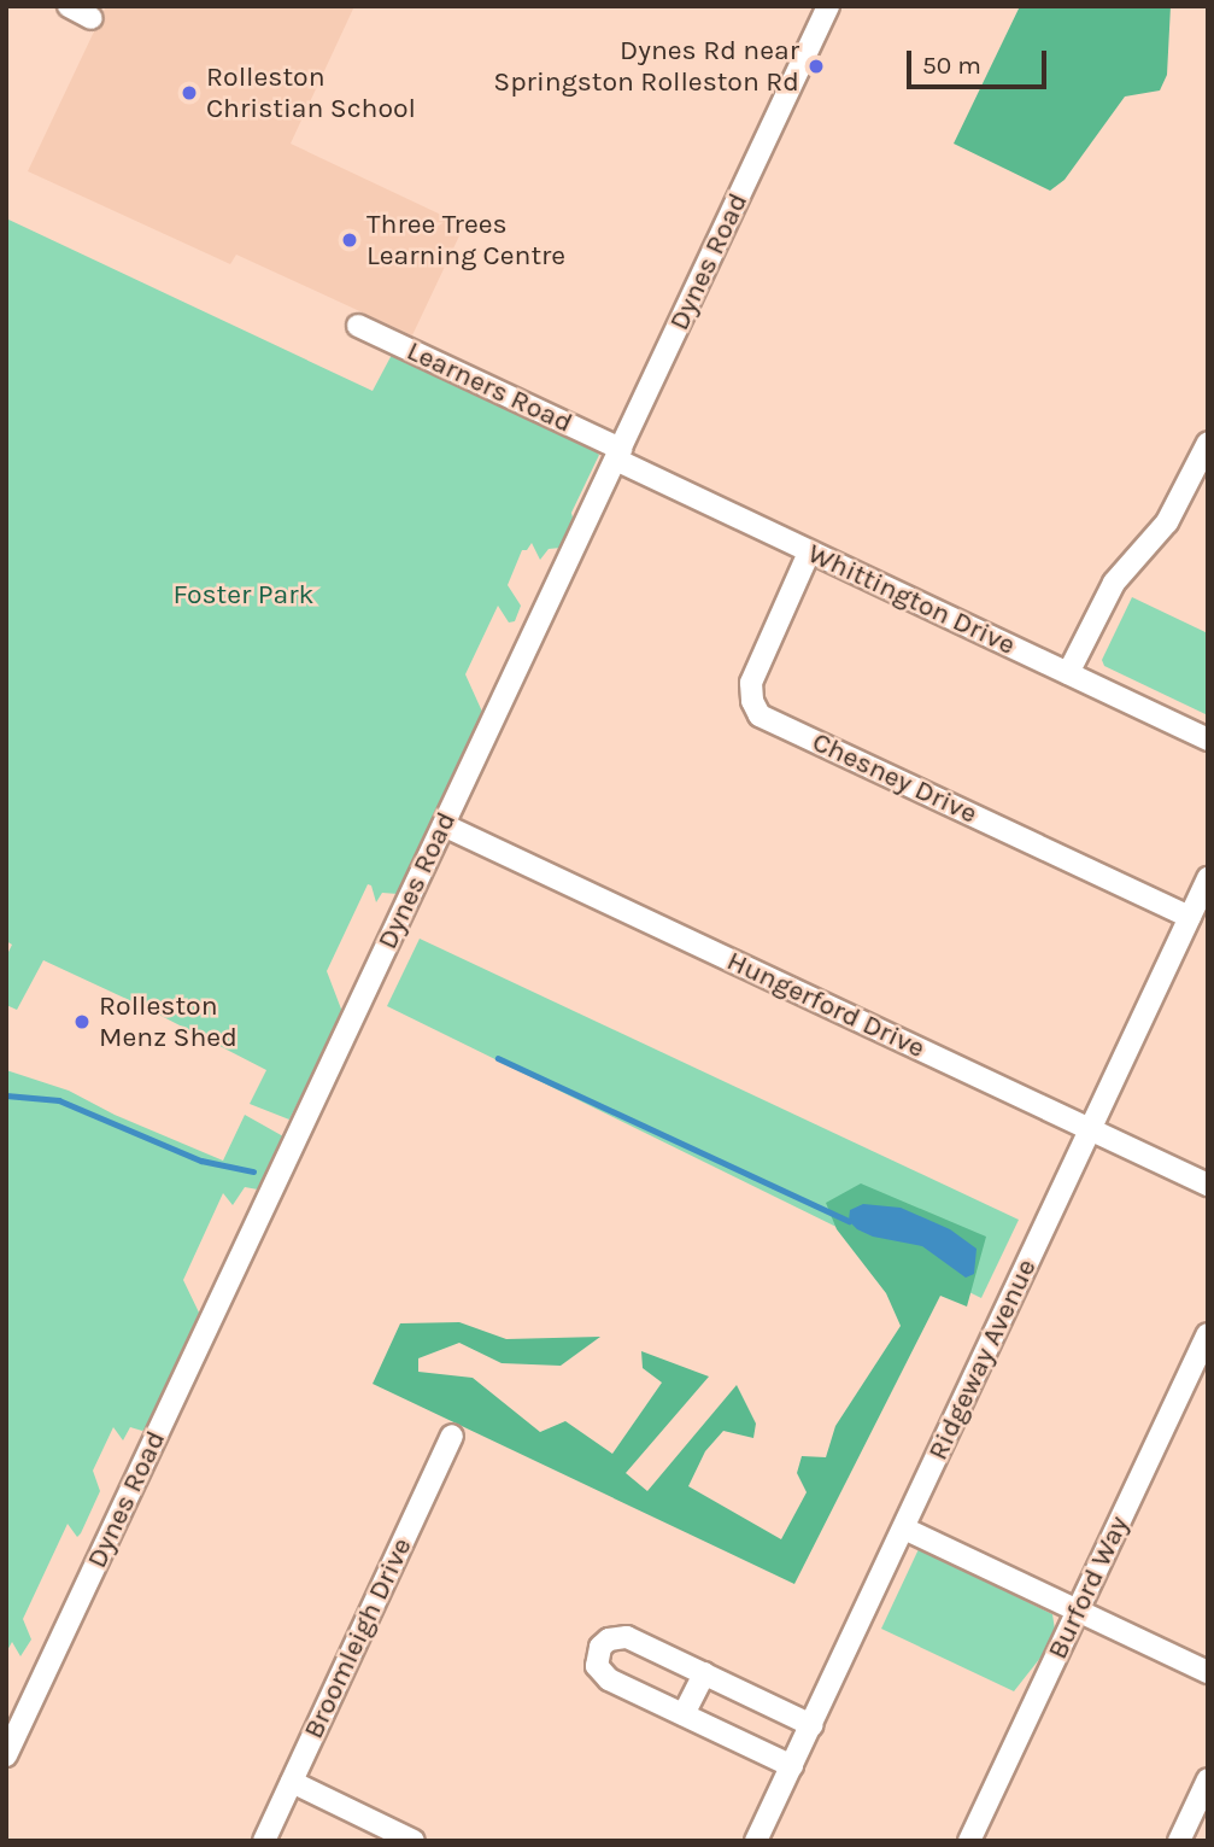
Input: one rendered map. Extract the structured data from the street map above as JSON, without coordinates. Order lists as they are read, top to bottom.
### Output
{
  "streets": {
    "street": [
      "Dynes Road",
      "Learners Road",
      "Whittington Drive",
      "Chesney Drive",
      "Hungerford Drive",
      "Ridgeway Avenue",
      "Burford Way",
      "Broomleigh Drive"
    ]
  },
  "crossings": [
    ["Dynes Road", "Learners Road"],
    ["Dynes Road", "Whittington Drive"],
    ["Dynes Road", "Hungerford Drive"],
    ["Learners Road", "Whittington Drive"],
    ["Whittington Drive", "Chesney Drive"],
    ["Chesney Drive", "Ridgeway Avenue"],
    ["Hungerford Drive", "Ridgeway Avenue"]
  ],
  "parks": ["Foster Park"],
  "places": [
    "Dynes Rd near Springston Rolleston Rd",
    "Rolleston Christian School",
    "Three Trees Learning Centre",
    "Rolleston Menz Shed"
  ],
  "scale_bar": "50 m"
}
